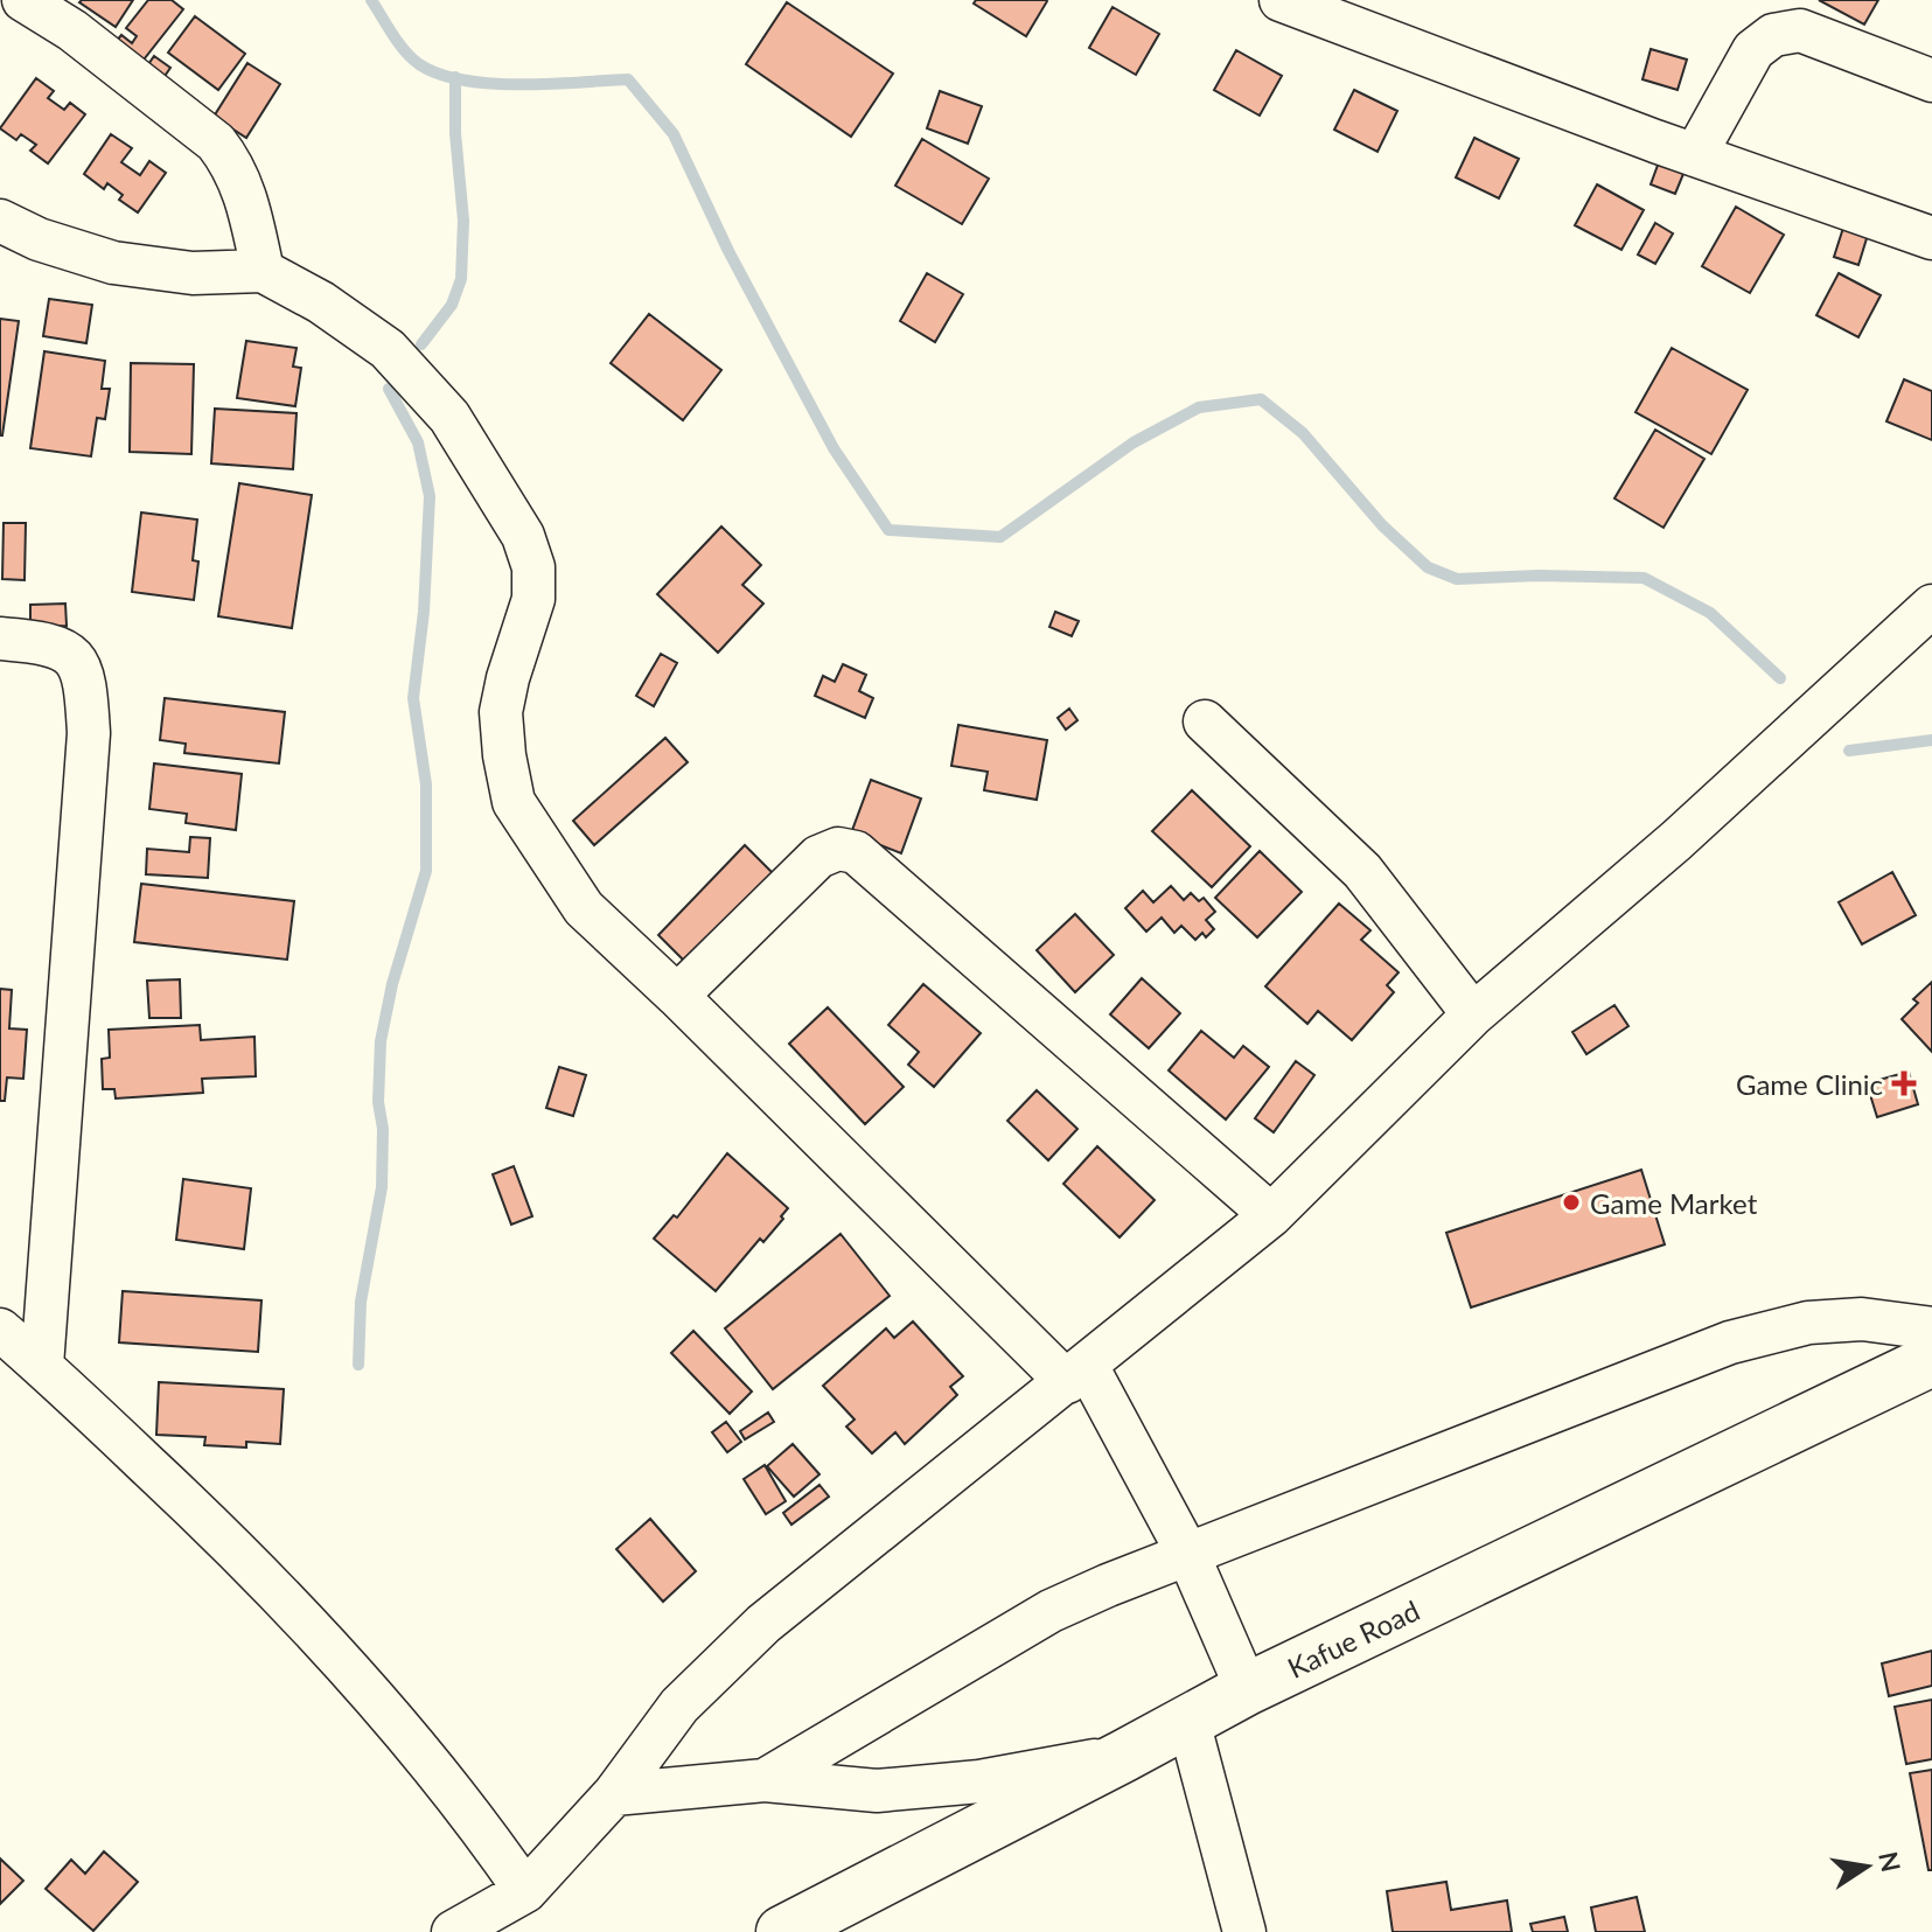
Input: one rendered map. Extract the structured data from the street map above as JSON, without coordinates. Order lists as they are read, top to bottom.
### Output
{
  "streets": {
    "highway": ["Kafue Road"]
  },
  "places": {
    "health": ["Game Clinic"],
    "other": ["Game Market"]
  },
  "north": "right"
}
